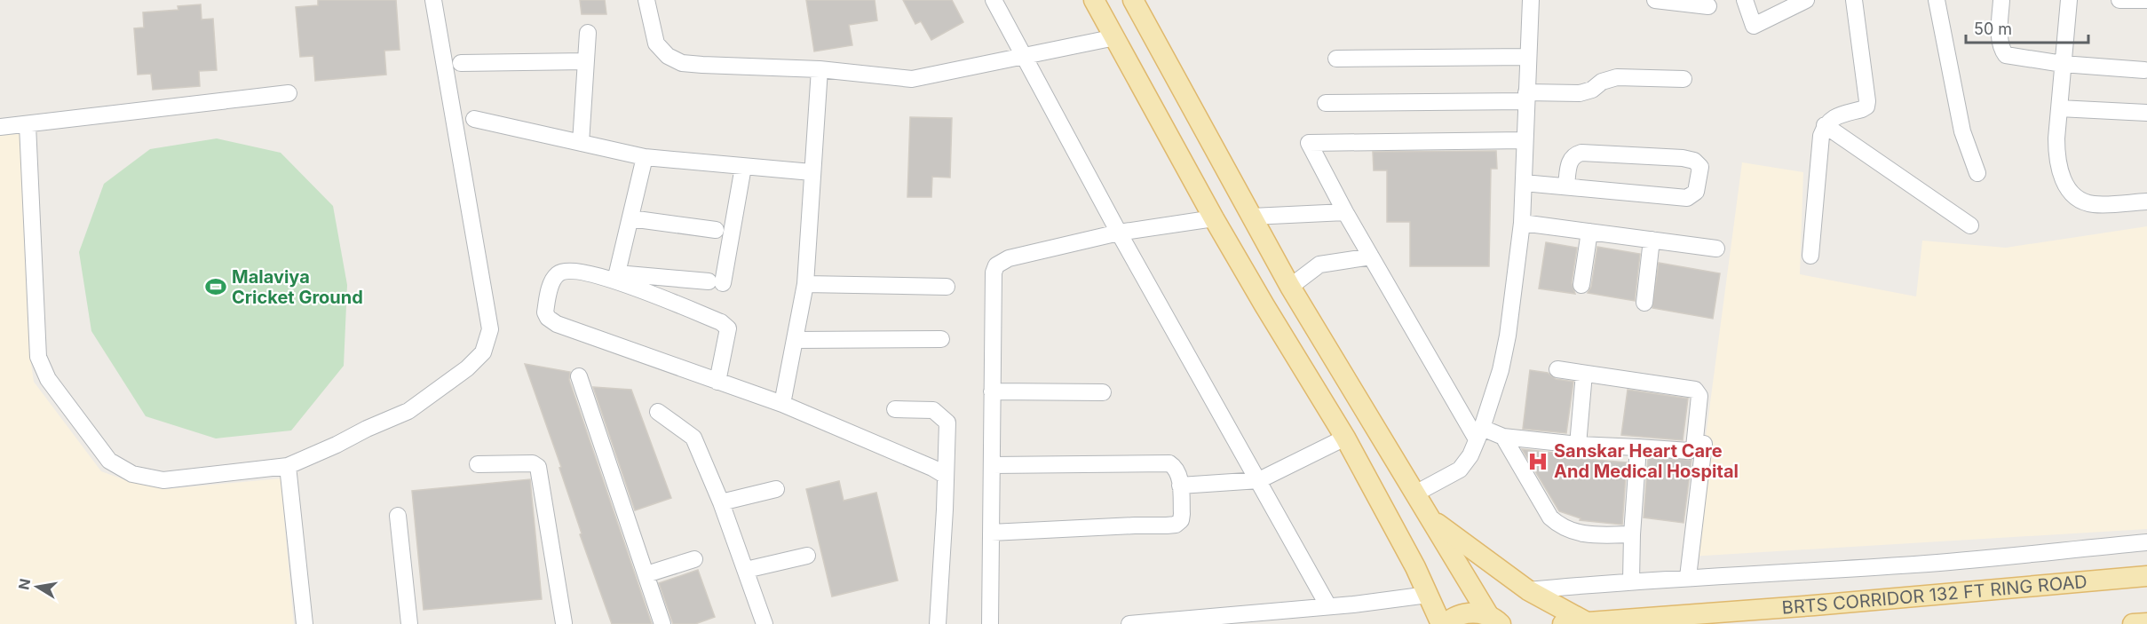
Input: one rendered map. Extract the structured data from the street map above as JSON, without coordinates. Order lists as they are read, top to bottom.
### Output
{
  "streets": {
    "main road": ["BRTS CORRIDOR 132 FT RING ROAD"]
  },
  "places": {
    "sports": ["Malaviya Cricket Ground"],
    "hospital": ["Sanskar Heart Care And Medical Hospital"]
  },
  "scale_bar": "50 m",
  "north": "left"
}
